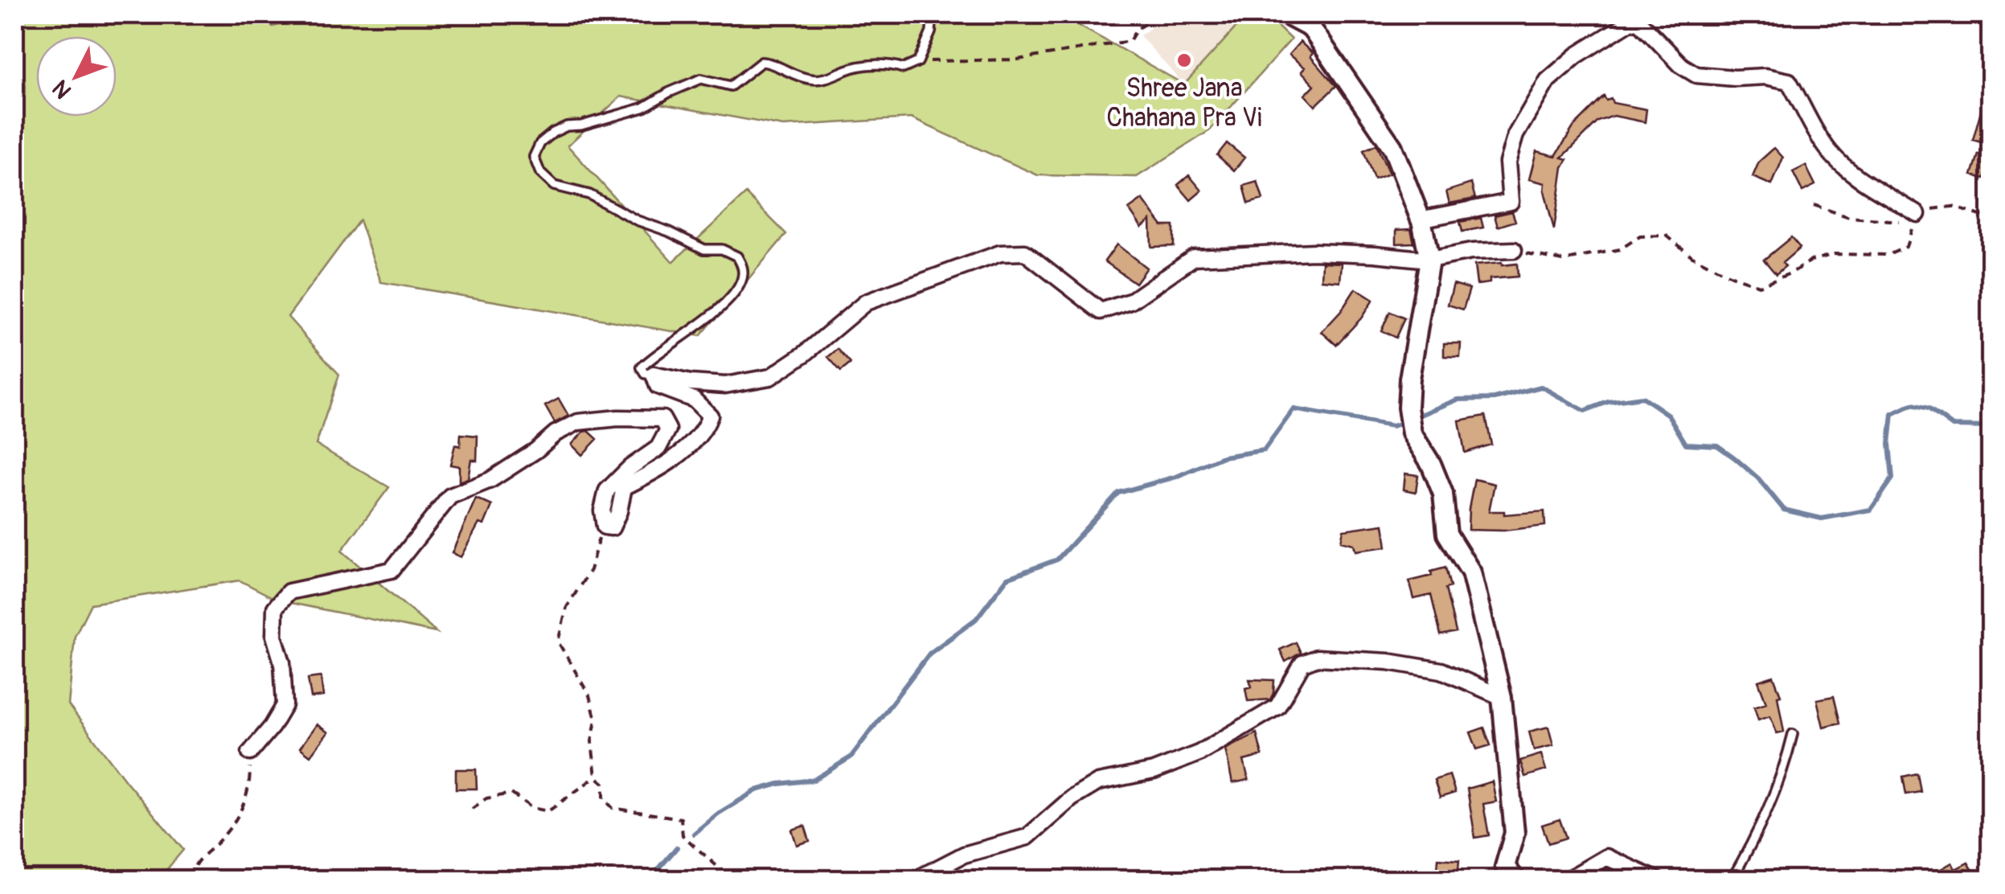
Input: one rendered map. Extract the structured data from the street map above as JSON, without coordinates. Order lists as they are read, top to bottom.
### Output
{
  "places": ["Shree Jana Chahana Pra Vi"],
  "north": "bottom left"
}
